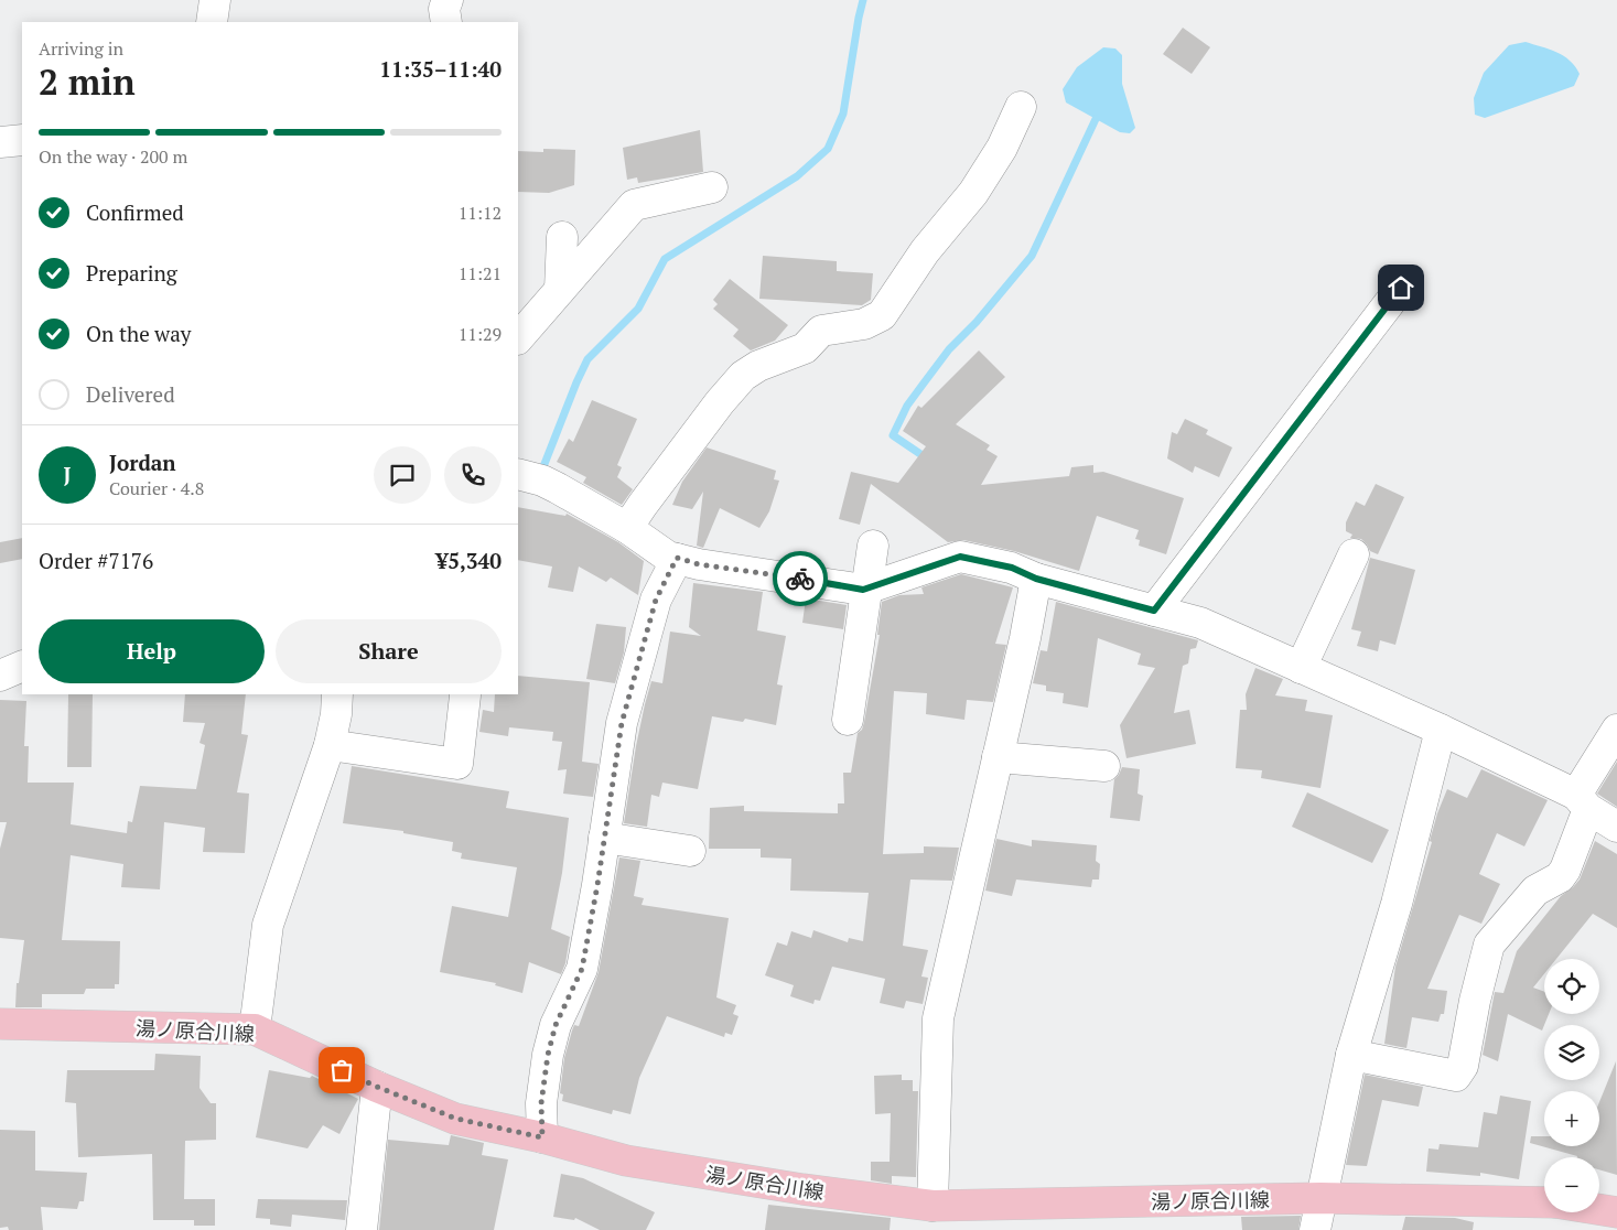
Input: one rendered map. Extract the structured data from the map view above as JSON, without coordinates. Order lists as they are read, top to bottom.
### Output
{
  "streets": {
    "main road": ["湯ノ原合川線"]
  },
  "page": {
    "heading": ["2 min", "Arriving in", "11:35–11:40"],
    "panel": [
      "Jordan",
      "Courier · 4.8",
      "Order #7176",
      "¥5,340"
    ],
    "bar": "On the way · 200 m",
    "list": [
      ["Confirmed", "11:12"],
      ["Preparing", "11:21"],
      ["On the way", "11:29"],
      "Delivered"
    ],
    "round": "J",
    "buttons": ["Help", "Share"],
    "map_buttons": ["+", "−"]
  }
}
